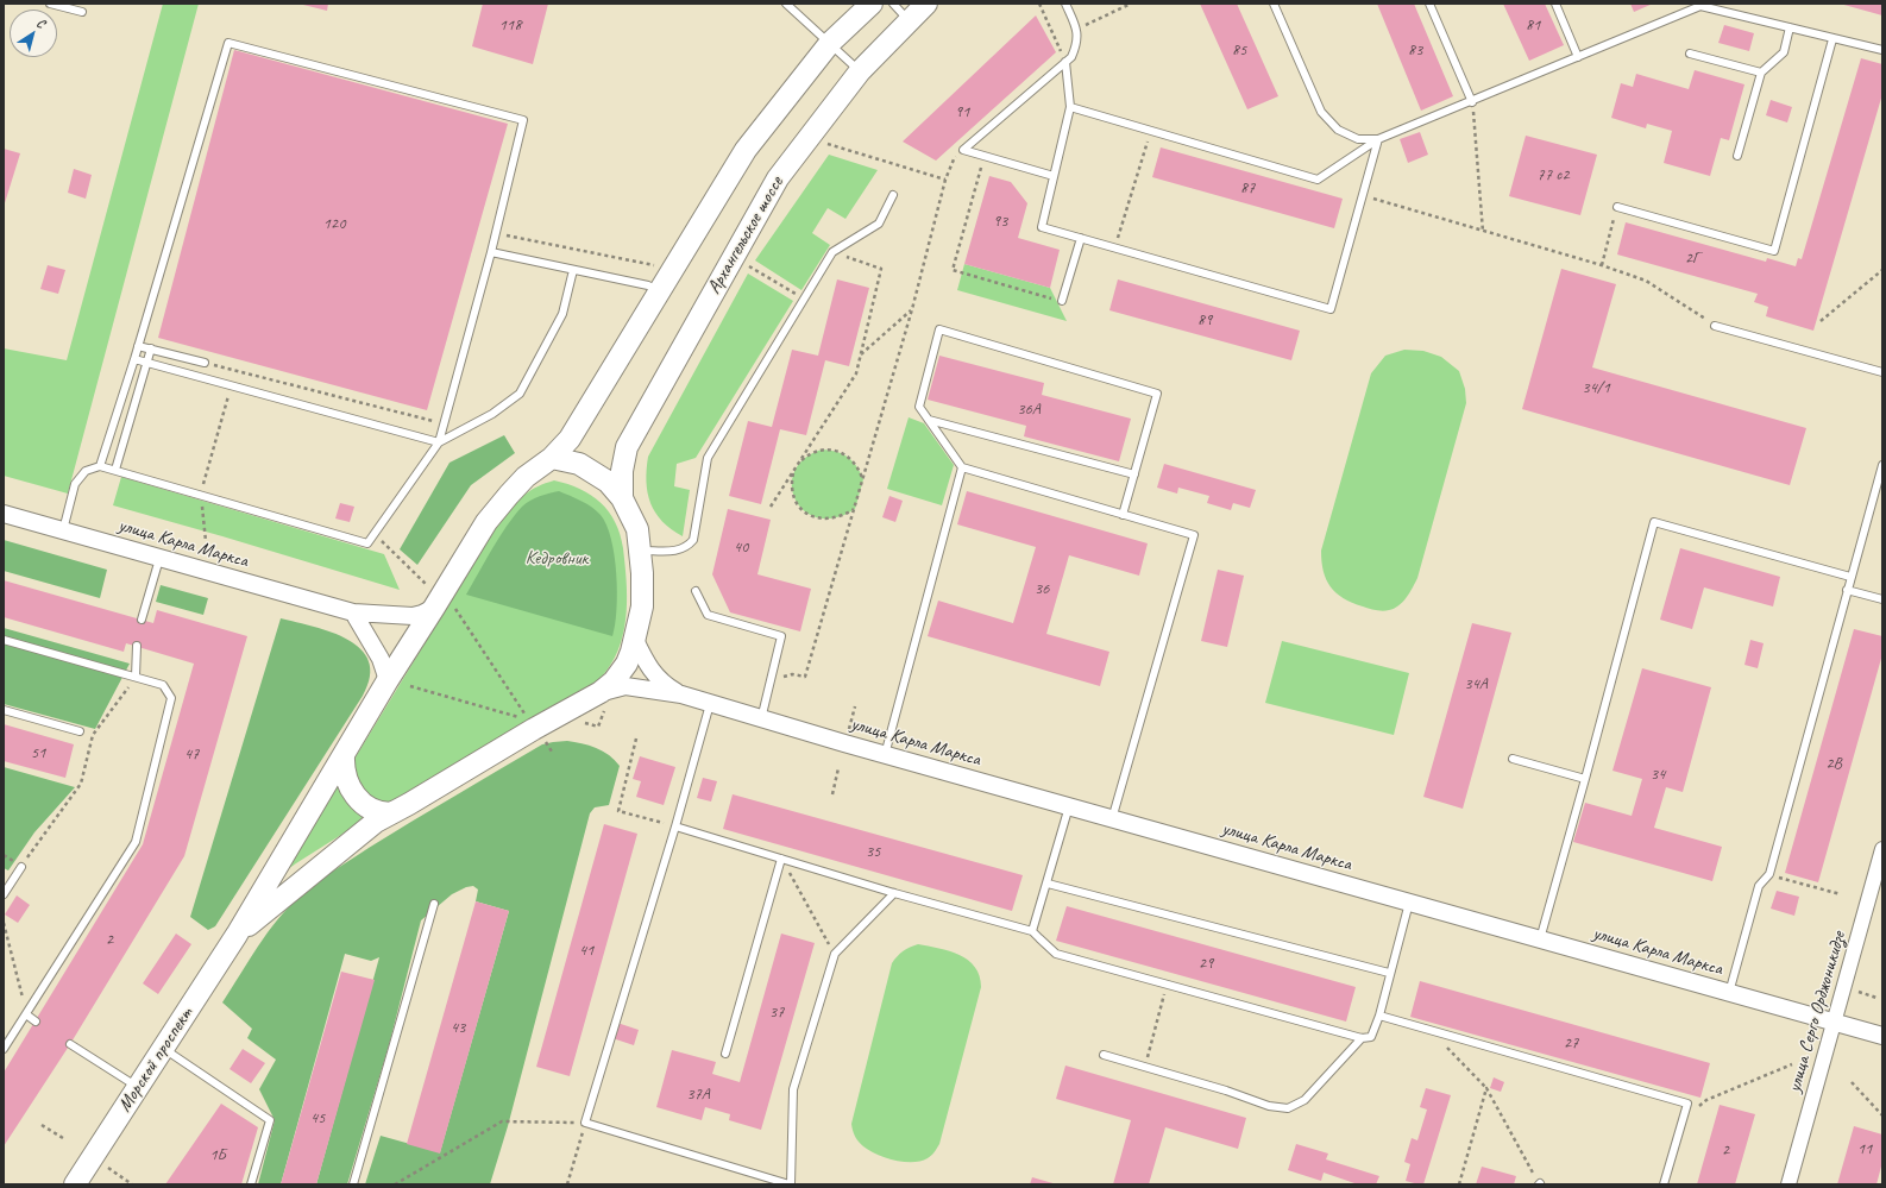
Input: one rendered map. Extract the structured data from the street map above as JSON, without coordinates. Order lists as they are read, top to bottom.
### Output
{
  "streets": {
    "main road": ["Архангельское шоссе", "Морской проспект"],
    "street": ["улица Карла Маркса", "улица Серго Орджоникидзе"]
  },
  "crossings": [
    ["улица Карла Маркса", "улица Серго Орджоникидзе"],
    ["улица Карла Маркса", "Морской проспект"]
  ],
  "parks": ["Кедровник"],
  "house_numbers": [
    "118",
    "81",
    "85",
    "83",
    "91",
    "77 с2",
    "87",
    "93",
    "120",
    "2Г",
    "89",
    "34/1",
    "36А",
    "40",
    "36",
    "34А",
    "51",
    "47",
    "2В",
    "34",
    "35",
    "2",
    "41",
    "29",
    "37",
    "43",
    "27",
    "37А",
    "45",
    "11",
    "2",
    "1Б"
  ],
  "north": "top right"
}
